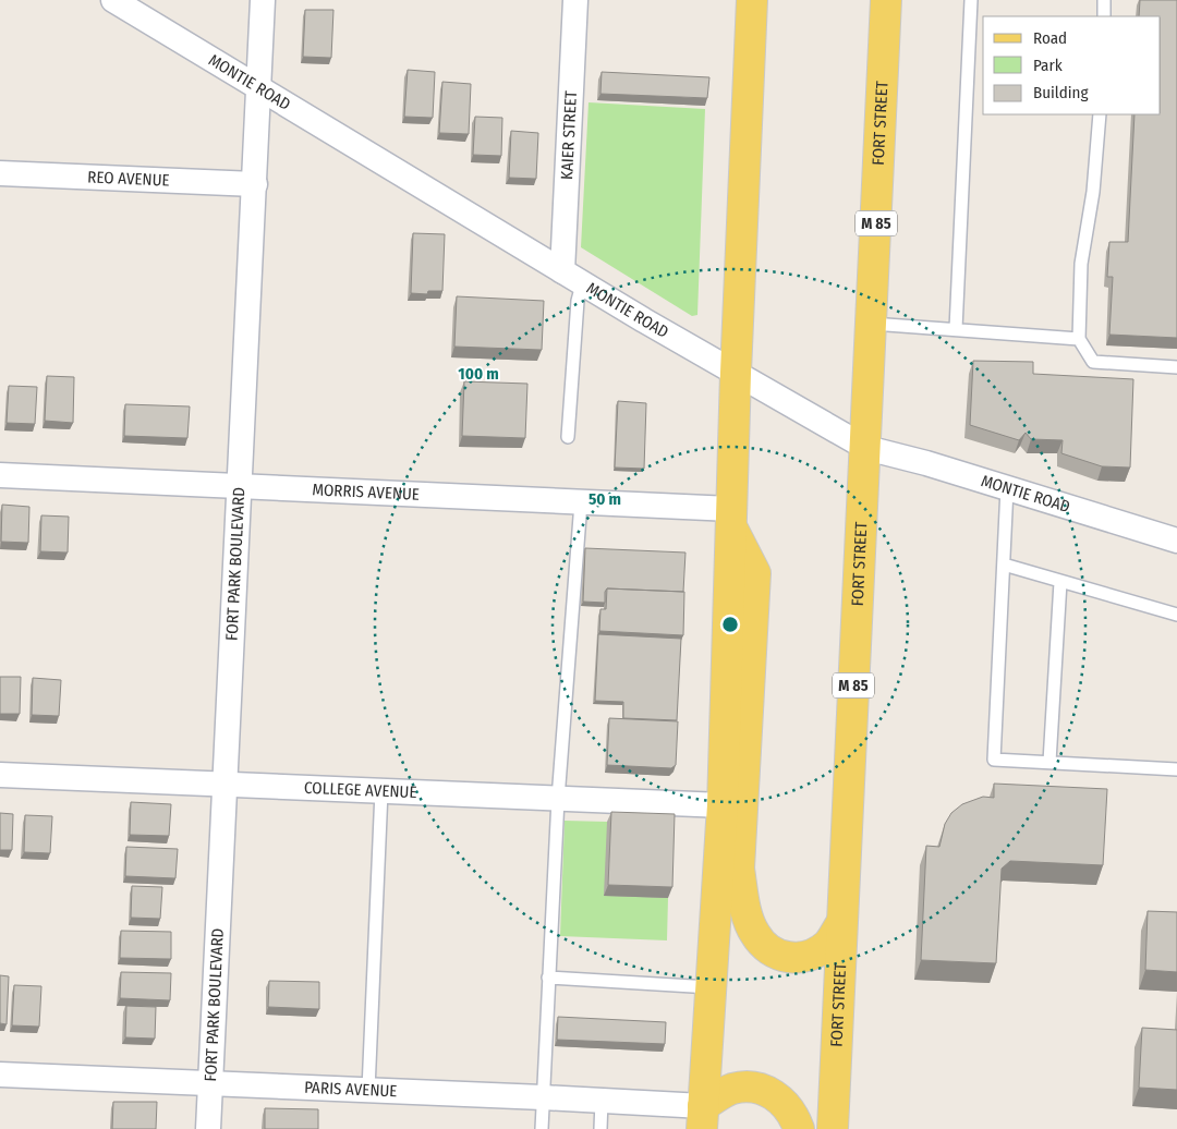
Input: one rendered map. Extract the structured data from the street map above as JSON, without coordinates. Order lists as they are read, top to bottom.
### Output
{
  "streets": {
    "main road": ["FORT STREET", "M 85"],
    "street": [
      "MONTIE ROAD",
      "KAIER STREET",
      "REO AVENUE",
      "MORRIS AVENUE",
      "FORT PARK BOULEVARD",
      "COLLEGE AVENUE",
      "PARIS AVENUE"
    ]
  },
  "crossings": [
    ["MONTIE ROAD", "FORT STREET"],
    ["MONTIE ROAD", "KAIER STREET"],
    ["MONTIE ROAD", "FORT PARK BOULEVARD"],
    ["REO AVENUE", "FORT PARK BOULEVARD"],
    ["MORRIS AVENUE", "FORT PARK BOULEVARD"],
    ["FORT PARK BOULEVARD", "COLLEGE AVENUE"],
    ["FORT PARK BOULEVARD", "PARIS AVENUE"]
  ],
  "legend": ["Road", "Park", "Building"],
  "rings": ["100 m", "50 m"]
}
